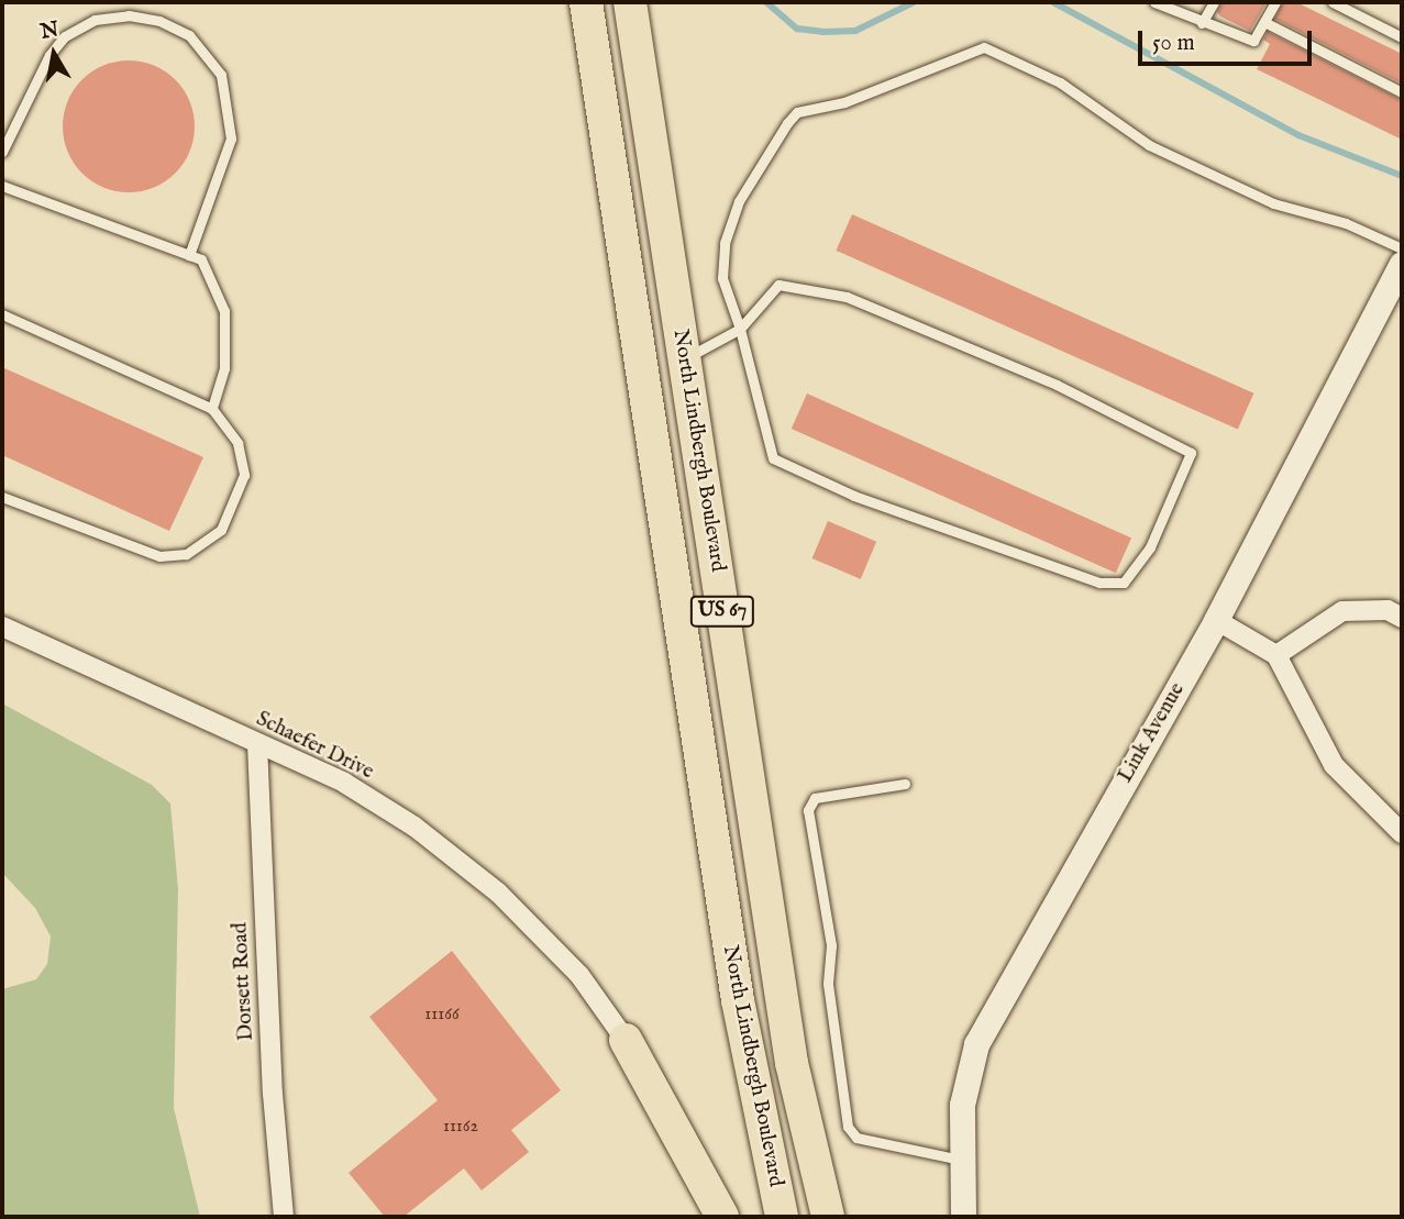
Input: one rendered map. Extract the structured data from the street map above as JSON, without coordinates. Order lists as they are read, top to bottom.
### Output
{
  "streets": {
    "highway": ["North Lindbergh Boulevard", "US 67"],
    "street": ["Link Avenue", "Schaefer Drive", "Dorsett Road"]
  },
  "crossings": [
    ["Schaefer Drive", "Dorsett Road"]
  ],
  "house_numbers": ["11166", "11162"],
  "scale_bar": "50 m",
  "north": "top"
}
